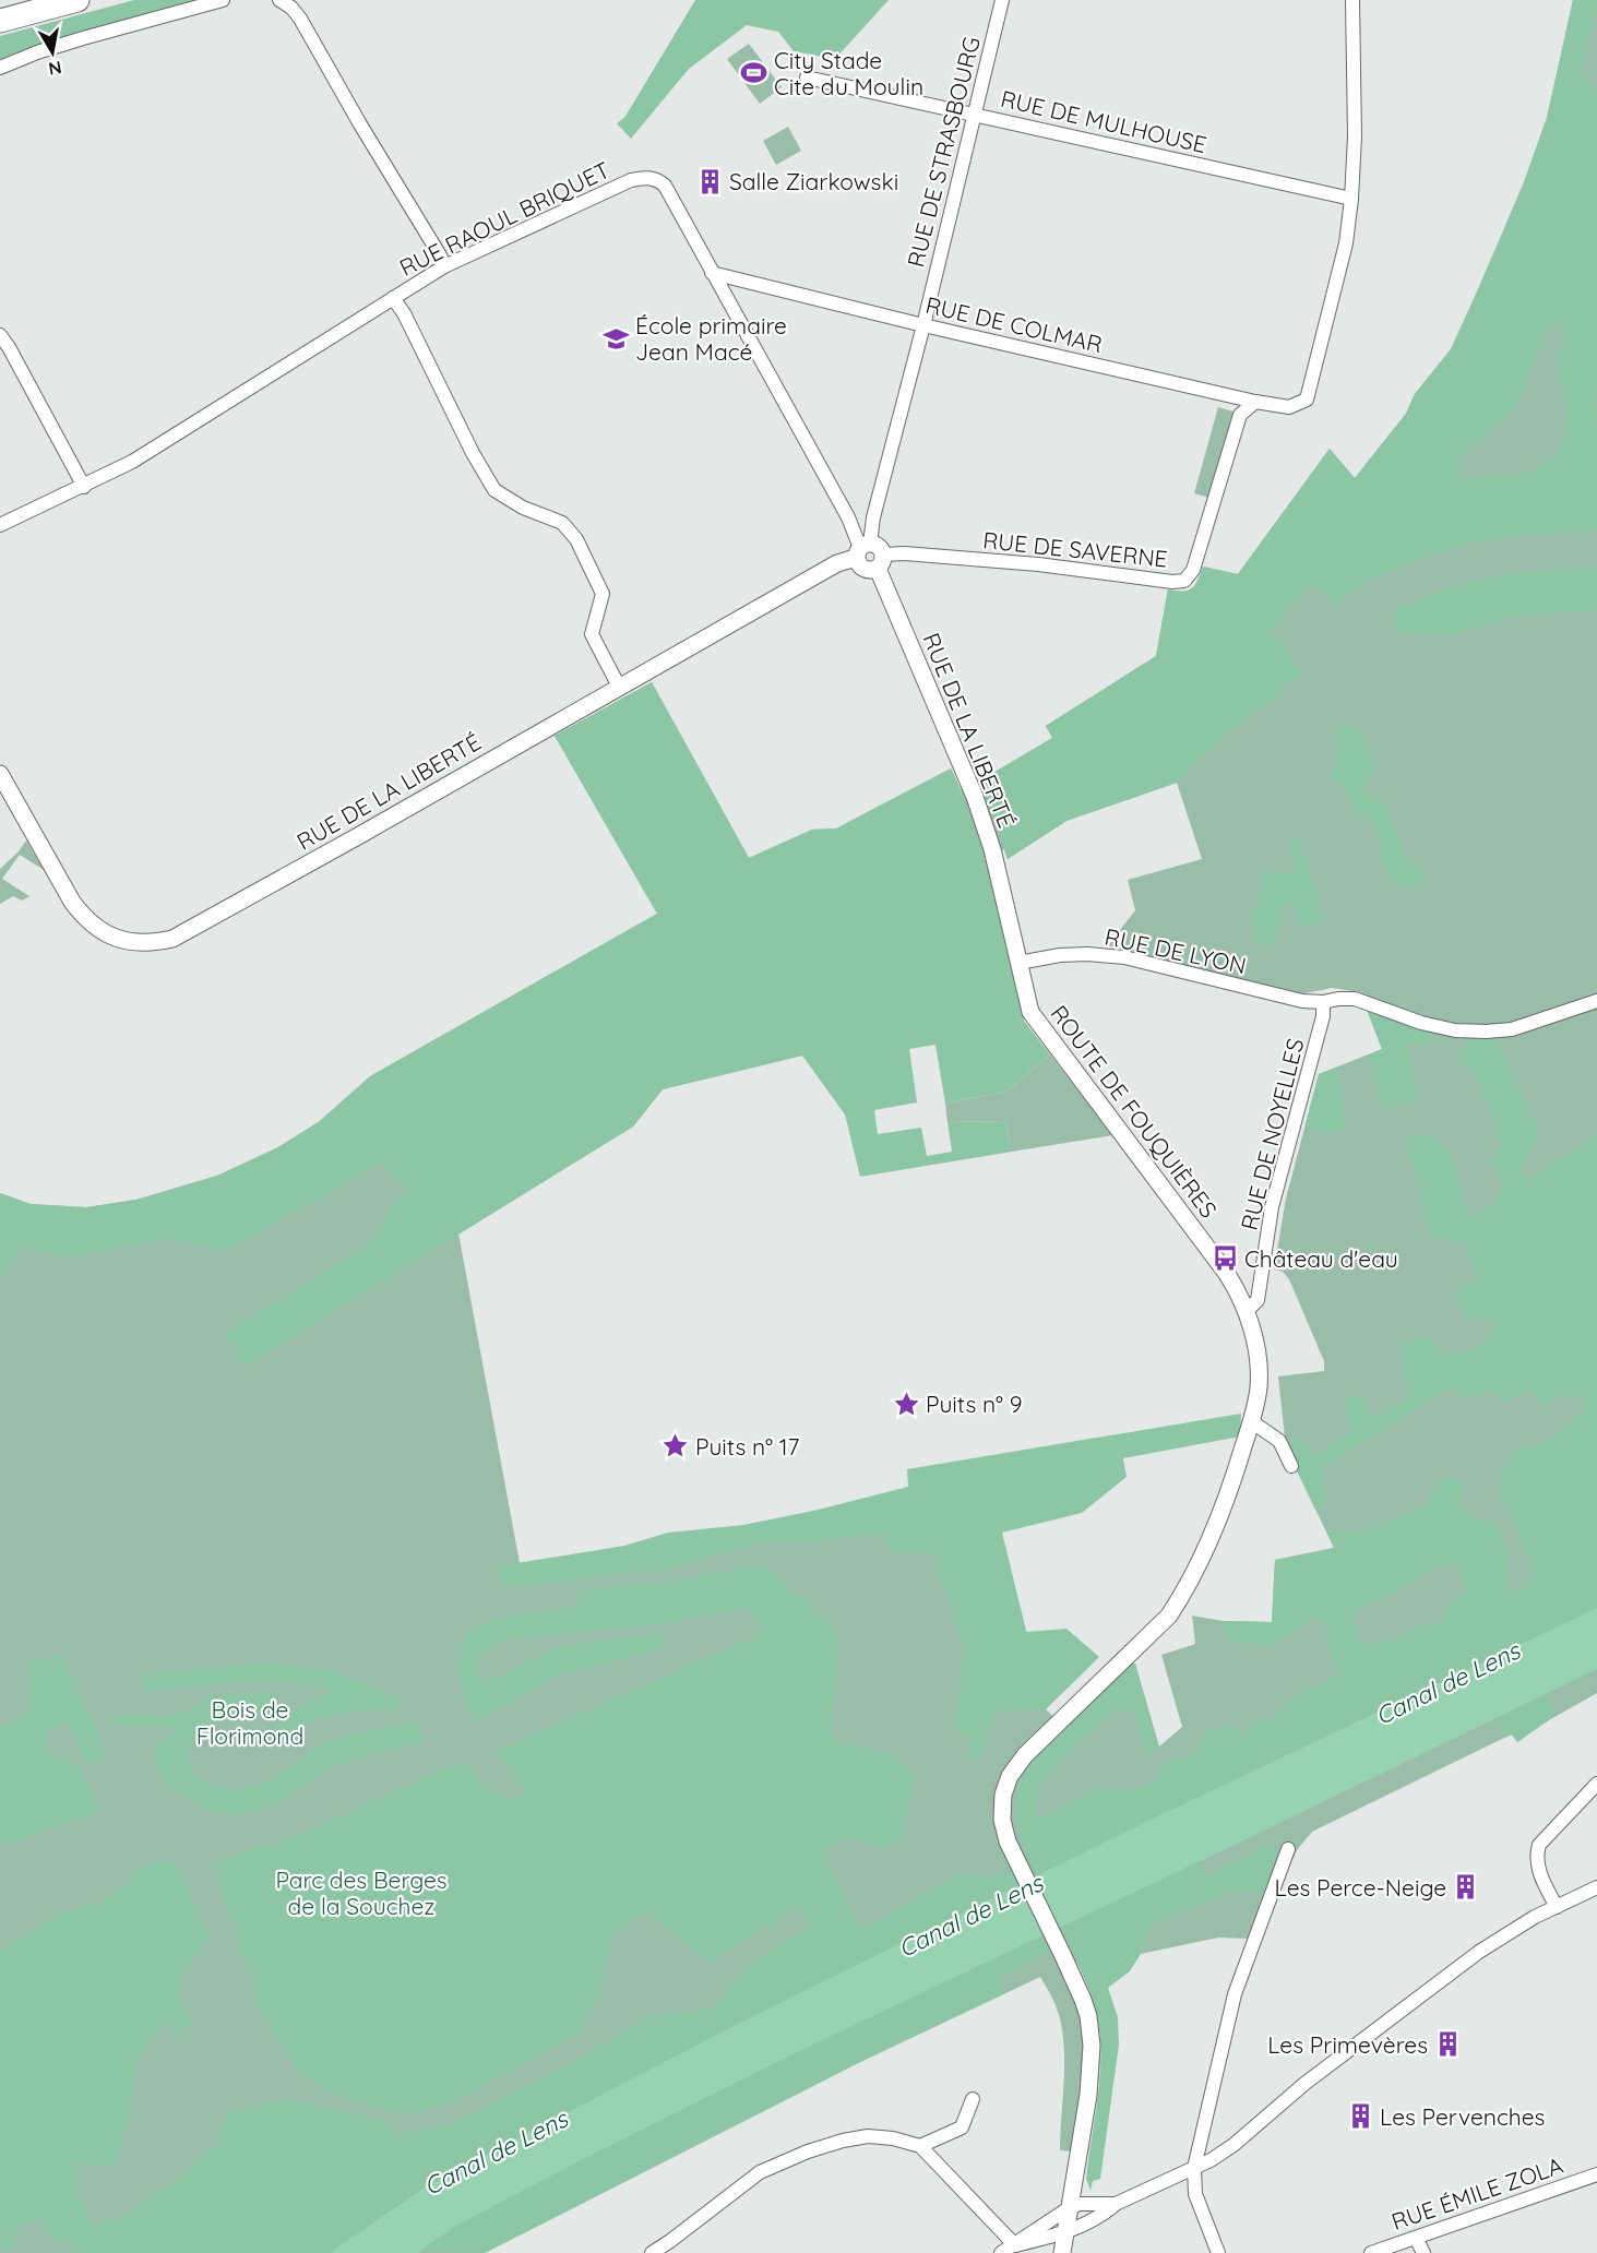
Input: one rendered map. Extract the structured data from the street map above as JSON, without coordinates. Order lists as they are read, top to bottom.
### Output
{
  "streets": {
    "street": [
      "RUE DE MULHOUSE",
      "RUE DE STRASBOURG",
      "RUE RAOUL BRIQUET",
      "RUE DE COLMAR",
      "RUE DE SAVERNE",
      "RUE DE LA LIBERTÉ",
      "RUE DE LYON",
      "ROUTE DE FOUQUIÈRES",
      "RUE DE NOYELLES",
      "RUE ÉMILE ZOLA"
    ]
  },
  "crossings": [
    ["RUE DE MULHOUSE", "RUE DE STRASBOURG"],
    ["RUE DE MULHOUSE", "RUE DE COLMAR"],
    ["RUE DE STRASBOURG", "RUE RAOUL BRIQUET"],
    ["RUE DE STRASBOURG", "RUE DE COLMAR"],
    ["RUE DE STRASBOURG", "RUE DE SAVERNE"],
    ["RUE DE STRASBOURG", "RUE DE LA LIBERTÉ"],
    ["RUE RAOUL BRIQUET", "RUE DE COLMAR"],
    ["RUE RAOUL BRIQUET", "RUE DE SAVERNE"],
    ["RUE RAOUL BRIQUET", "RUE DE LA LIBERTÉ"],
    ["RUE DE COLMAR", "RUE DE SAVERNE"],
    ["RUE DE SAVERNE", "RUE DE LA LIBERTÉ"],
    ["RUE DE LA LIBERTÉ", "ROUTE DE FOUQUIÈRES"],
    ["RUE DE LYON", "ROUTE DE FOUQUIÈRES"],
    ["RUE DE LYON", "RUE DE NOYELLES"],
    ["ROUTE DE FOUQUIÈRES", "RUE DE NOYELLES"]
  ],
  "water": ["Canal de Lens"],
  "parks": ["Bois de Florimond", "Parc des Berges de la Souchez"],
  "places": {
    "sports": ["City Stade Cite du Moulin"],
    "building": [
      "Salle Ziarkowski",
      "Les Perce-Neige",
      "Les Primevères",
      "Les Pervenches"
    ],
    "school or university": ["École primaire Jean Macé"],
    "bus stop": ["Château d'eau"],
    "place": ["Puits n° 9", "Puits n° 17"]
  },
  "north": "bottom"
}
